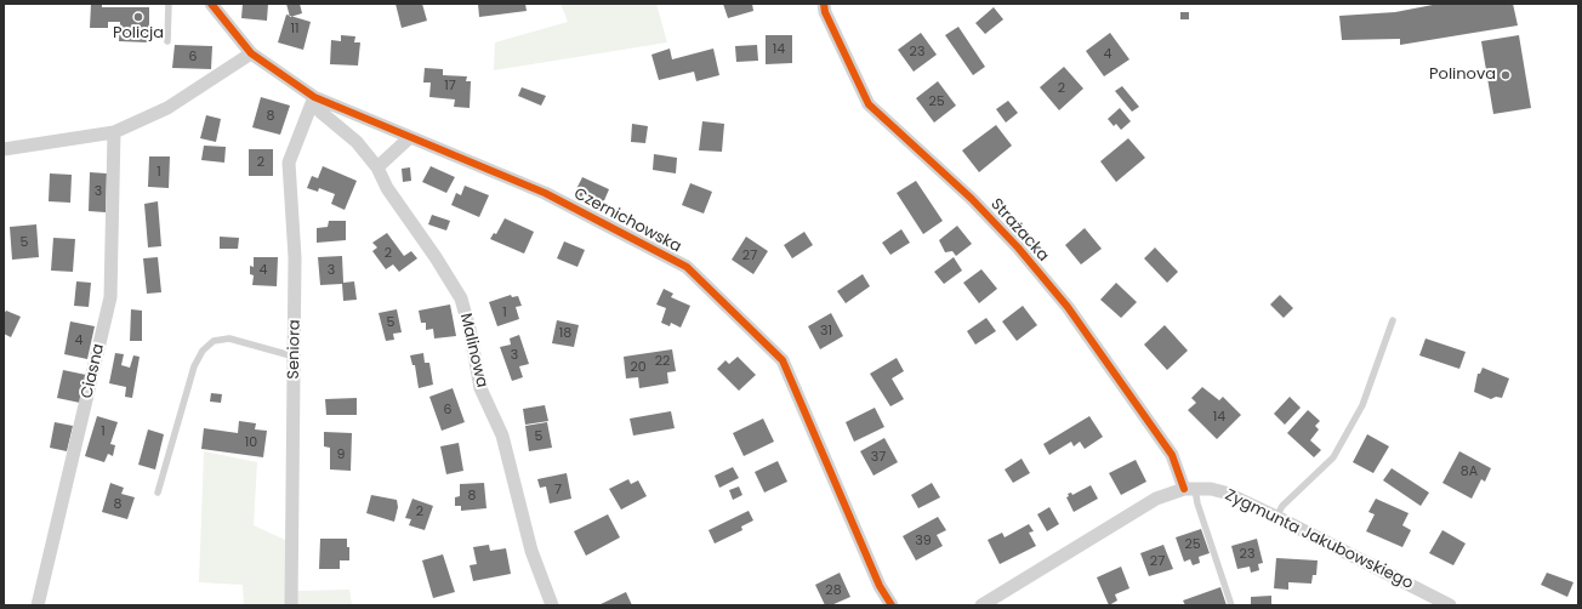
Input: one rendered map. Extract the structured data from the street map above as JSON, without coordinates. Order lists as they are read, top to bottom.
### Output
{
  "streets": {
    "street": [
      "Czernichowska",
      "Strażacka",
      "Seniora",
      "Malinowa",
      "Ciasna",
      "Zygmunta Jakubowskiego"
    ]
  },
  "crossings": [
    ["Czernichowska", "Seniora"],
    ["Czernichowska", "Malinowa"],
    ["Strażacka", "Zygmunta Jakubowskiego"],
    ["Seniora", "Malinowa"]
  ],
  "places": ["Policja", "Polinova"],
  "house_numbers": [
    "11",
    "14",
    "23",
    "4",
    "6",
    "17",
    "2",
    "25",
    "8",
    "2",
    "1",
    "3",
    "5",
    "2",
    "27",
    "4",
    "3",
    "1",
    "5",
    "31",
    "18",
    "4",
    "3",
    "22",
    "20",
    "6",
    "14",
    "1",
    "5",
    "10",
    "9",
    "37",
    "8A",
    "7",
    "8",
    "8",
    "2",
    "39",
    "25",
    "23",
    "27",
    "28"
  ]
}
